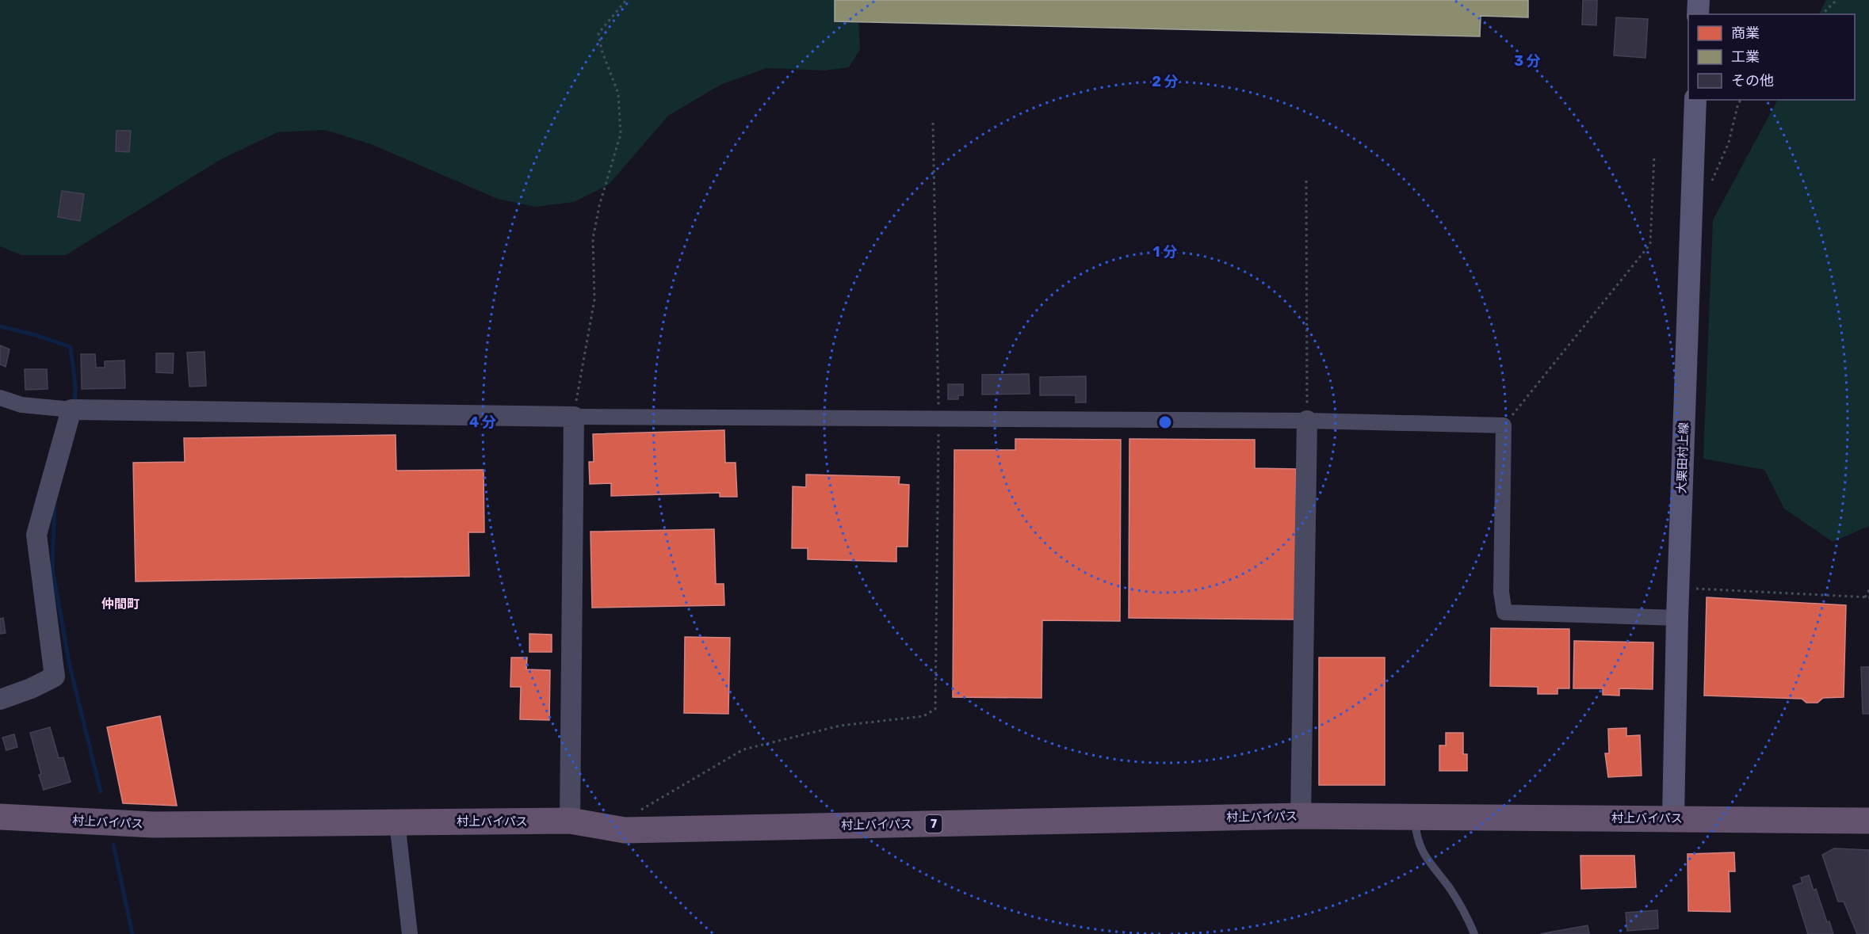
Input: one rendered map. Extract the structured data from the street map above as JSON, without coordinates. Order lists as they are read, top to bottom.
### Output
{
  "streets": {
    "highway": ["村上バイパス", "7"],
    "main road": ["大栗田村上線"]
  },
  "crossings": [
    ["大栗田村上線", "村上バイパス"]
  ],
  "districts": ["仲間町"],
  "legend": ["商業", "工業", "その他"],
  "rings": [
    "3 分",
    "2 分",
    "1 分",
    "4 分"
  ]
}
